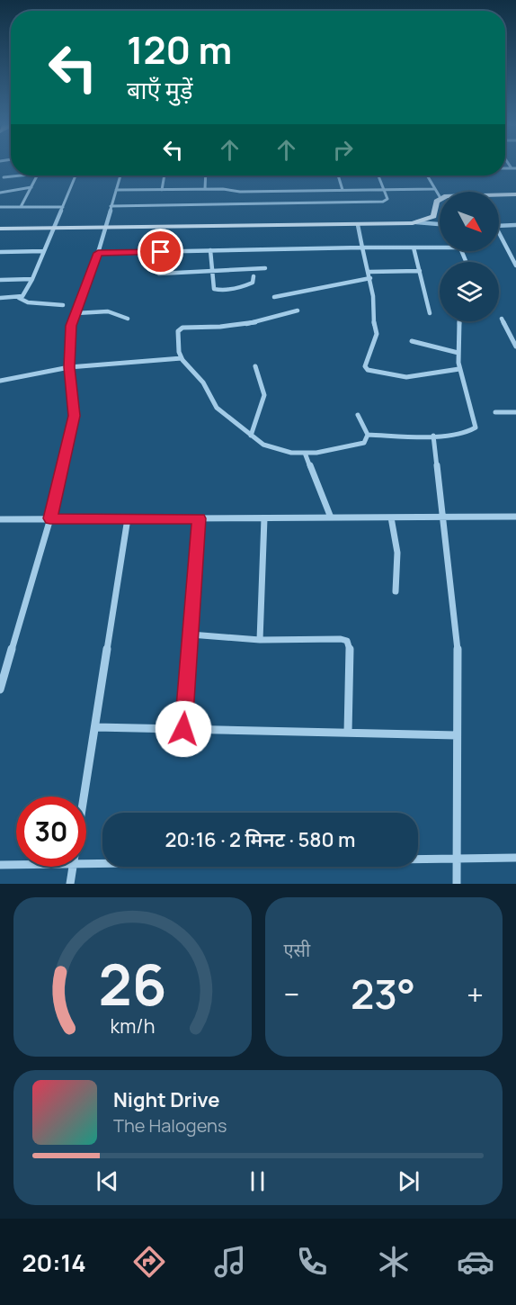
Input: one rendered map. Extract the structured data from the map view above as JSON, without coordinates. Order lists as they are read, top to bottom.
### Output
{
  "north": "bottom right",
  "page": {
    "turn": ["120 m", "बाएँ मुड़ें"],
    "limit": "30",
    "trip": "20:16 · 2 मिनट · 580 m",
    "tile": "एसी",
    "heat": ["−", "23°", "+"],
    "song": ["Night Drive", "The Halogens"],
    "tabs": "20:14",
    "gauge": ["26", "km/h"]
  }
}
